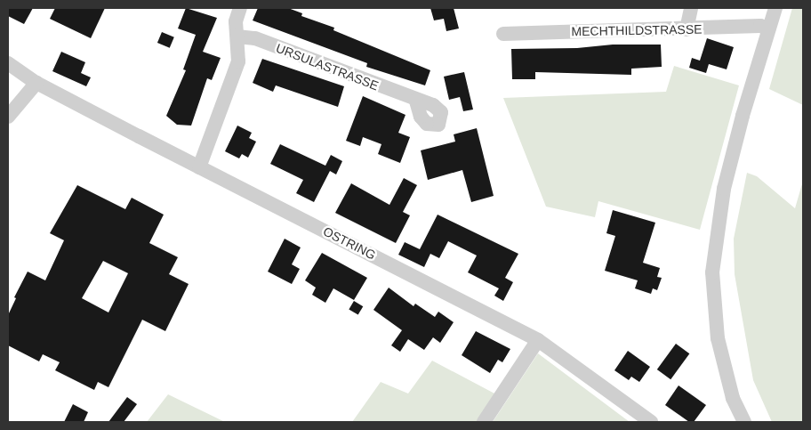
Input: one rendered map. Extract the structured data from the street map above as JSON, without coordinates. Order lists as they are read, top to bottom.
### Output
{
  "streets": {
    "street": ["MECHTHILDSTRASSE", "URSULASTRASSE", "OSTRING"]
  }
}
